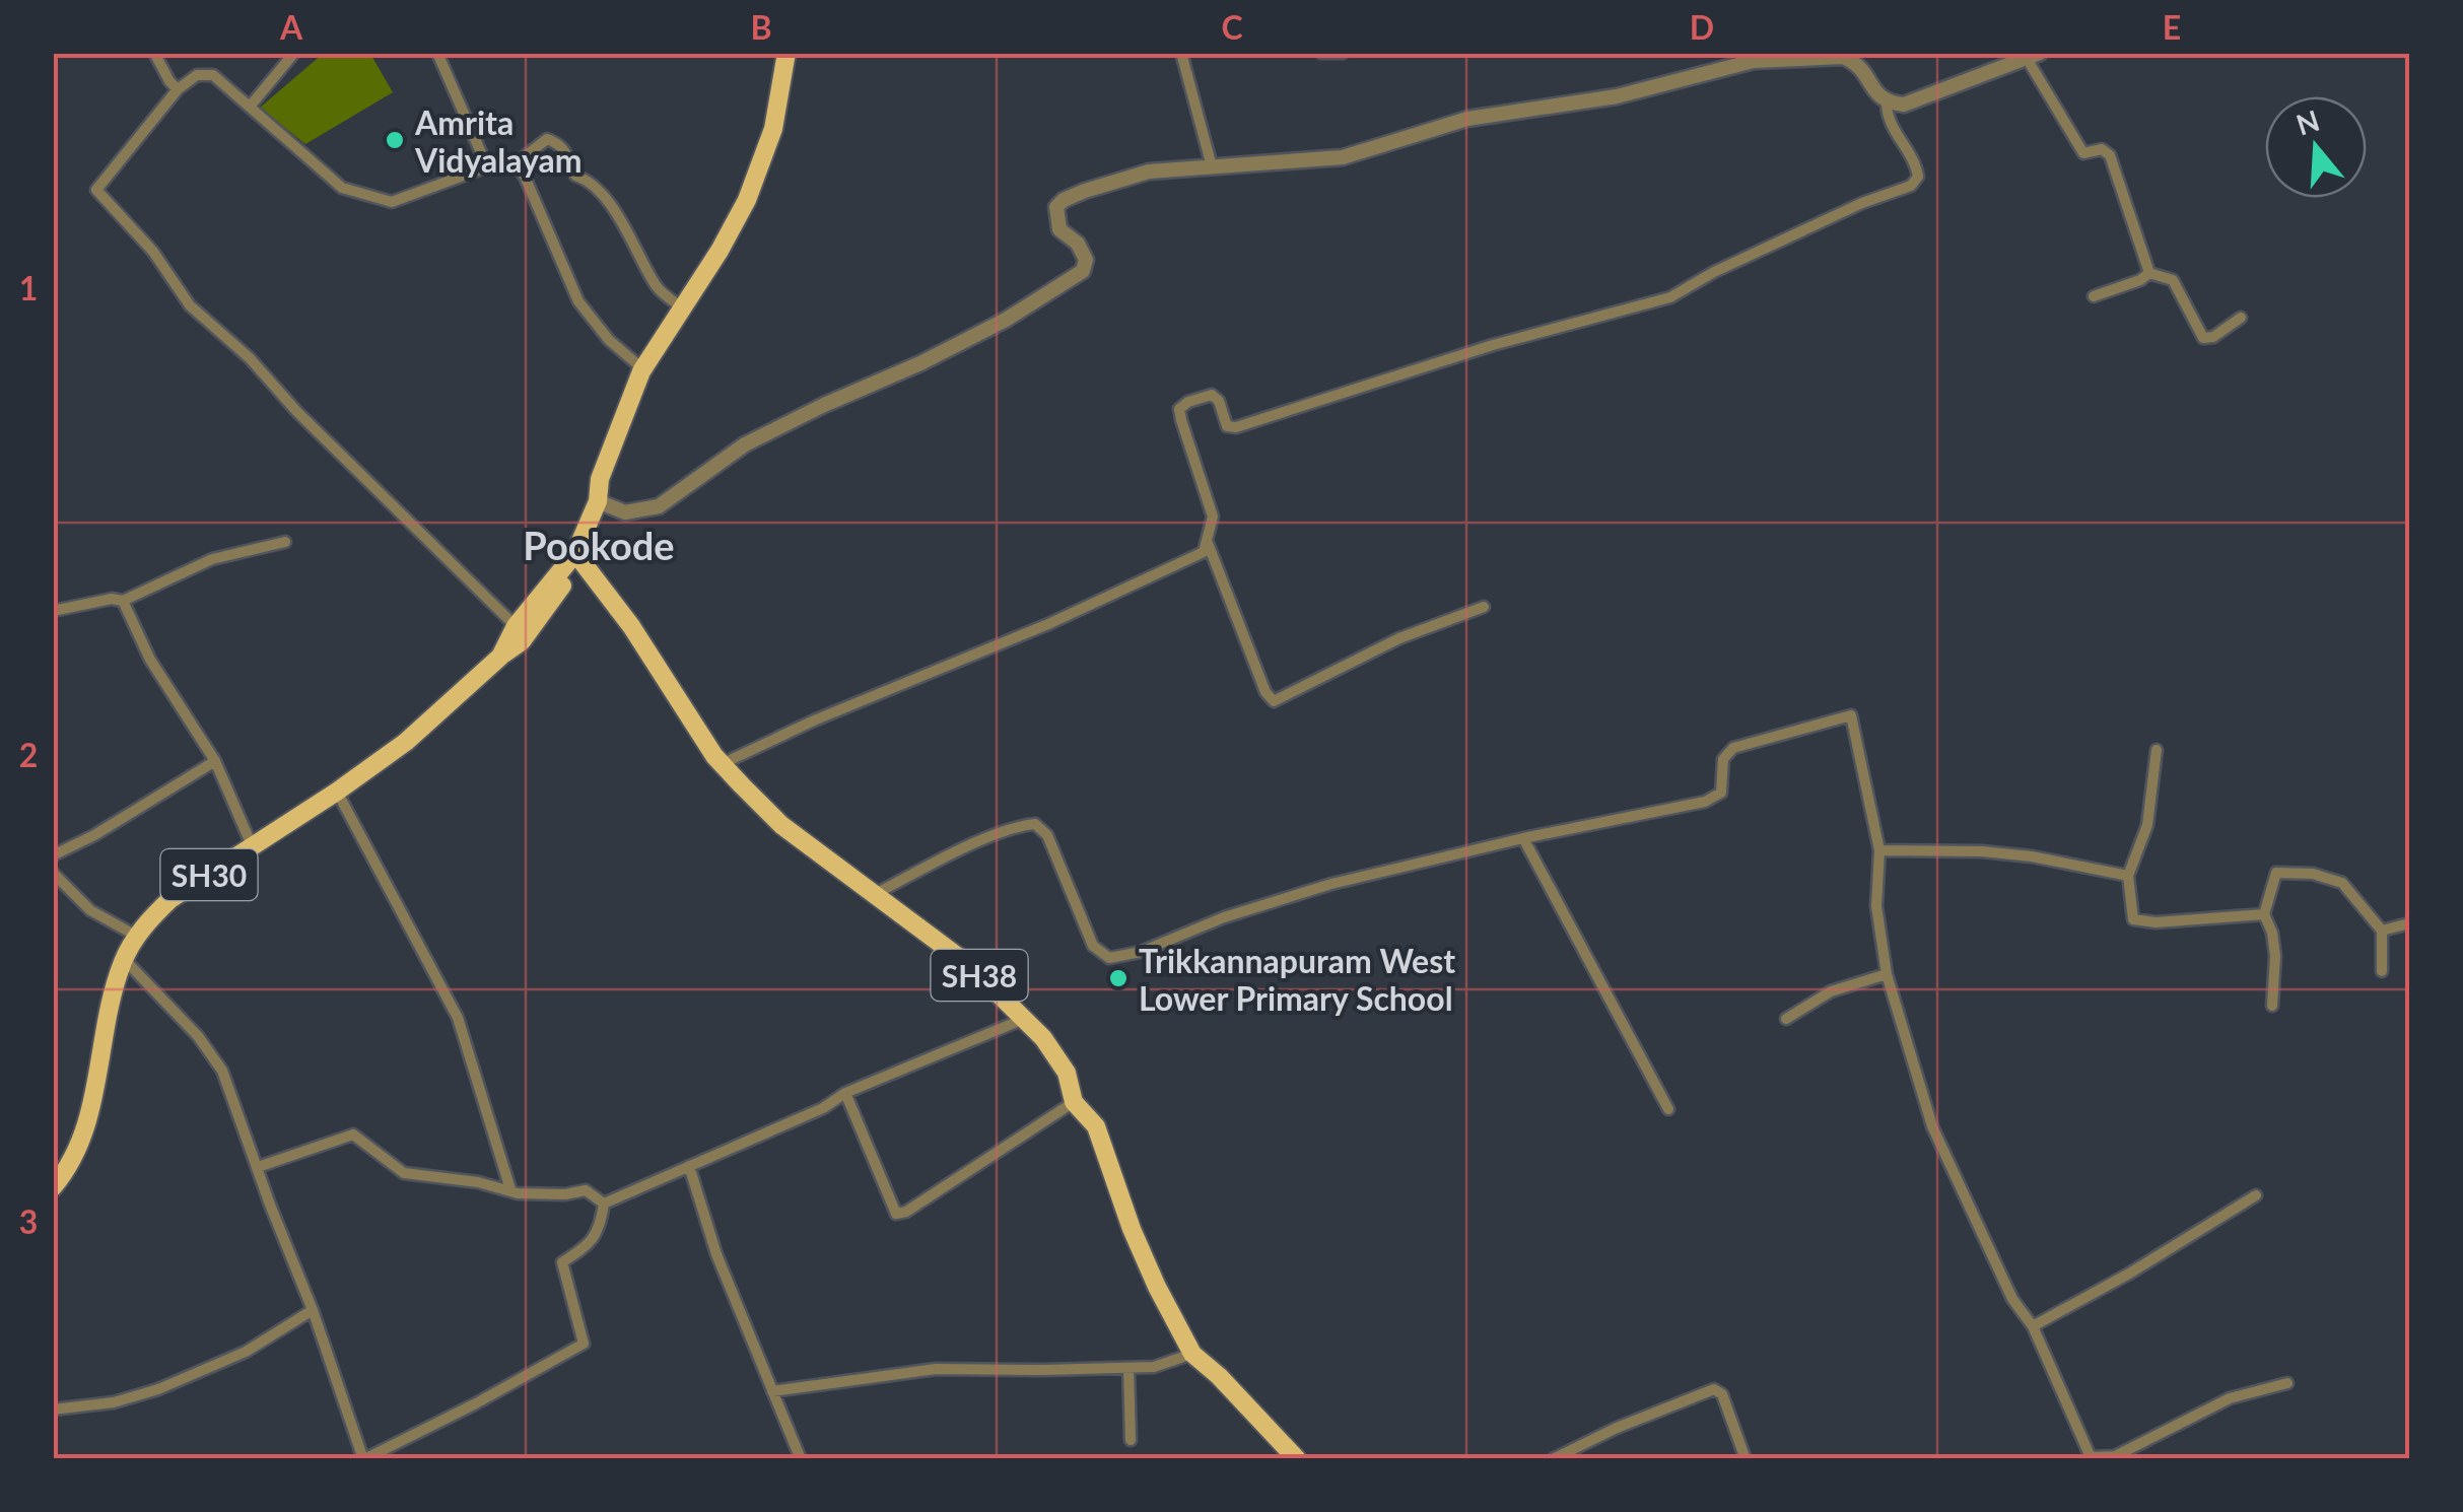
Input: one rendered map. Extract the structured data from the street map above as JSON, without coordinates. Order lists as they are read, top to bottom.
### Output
{
  "streets": {
    "main road": ["SH30", "SH38"]
  },
  "crossings": [
    ["SH30", "SH38"]
  ],
  "districts": ["Pookode"],
  "places": ["Amrita Vidyalayam", "Trikkannapuram West Lower Primary School"],
  "north": "top",
  "grid": {
    "columns": [
      "A",
      "B",
      "C",
      "D",
      "E"
    ],
    "rows": ["1", "2", "3"]
  }
}
